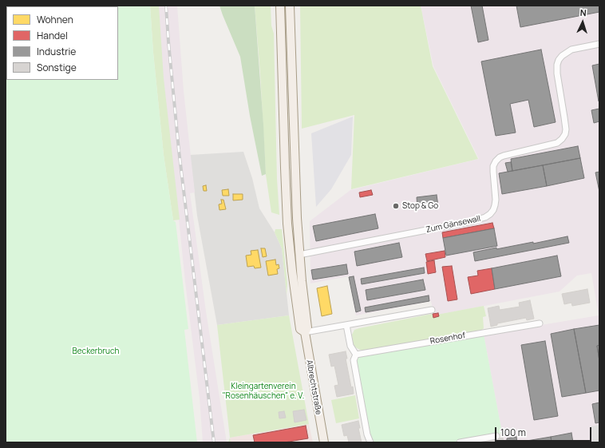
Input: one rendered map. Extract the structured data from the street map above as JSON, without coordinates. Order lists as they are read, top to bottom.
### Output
{
  "streets": {
    "main road": ["Albrechtstraße"],
    "street": ["Zum Gänsewall", "Rosenhof"]
  },
  "crossings": [
    ["Zum Gänsewall", "Albrechtstraße"]
  ],
  "parks": ["Beckerbruch", "Kleingartenverein \"Rosenhäuschen\" e. V."],
  "places": ["Stop & Go"],
  "legend": [
    "Wohnen",
    "Handel",
    "Industrie",
    "Sonstige"
  ],
  "scale_bar": "100 m",
  "north": "top"
}
